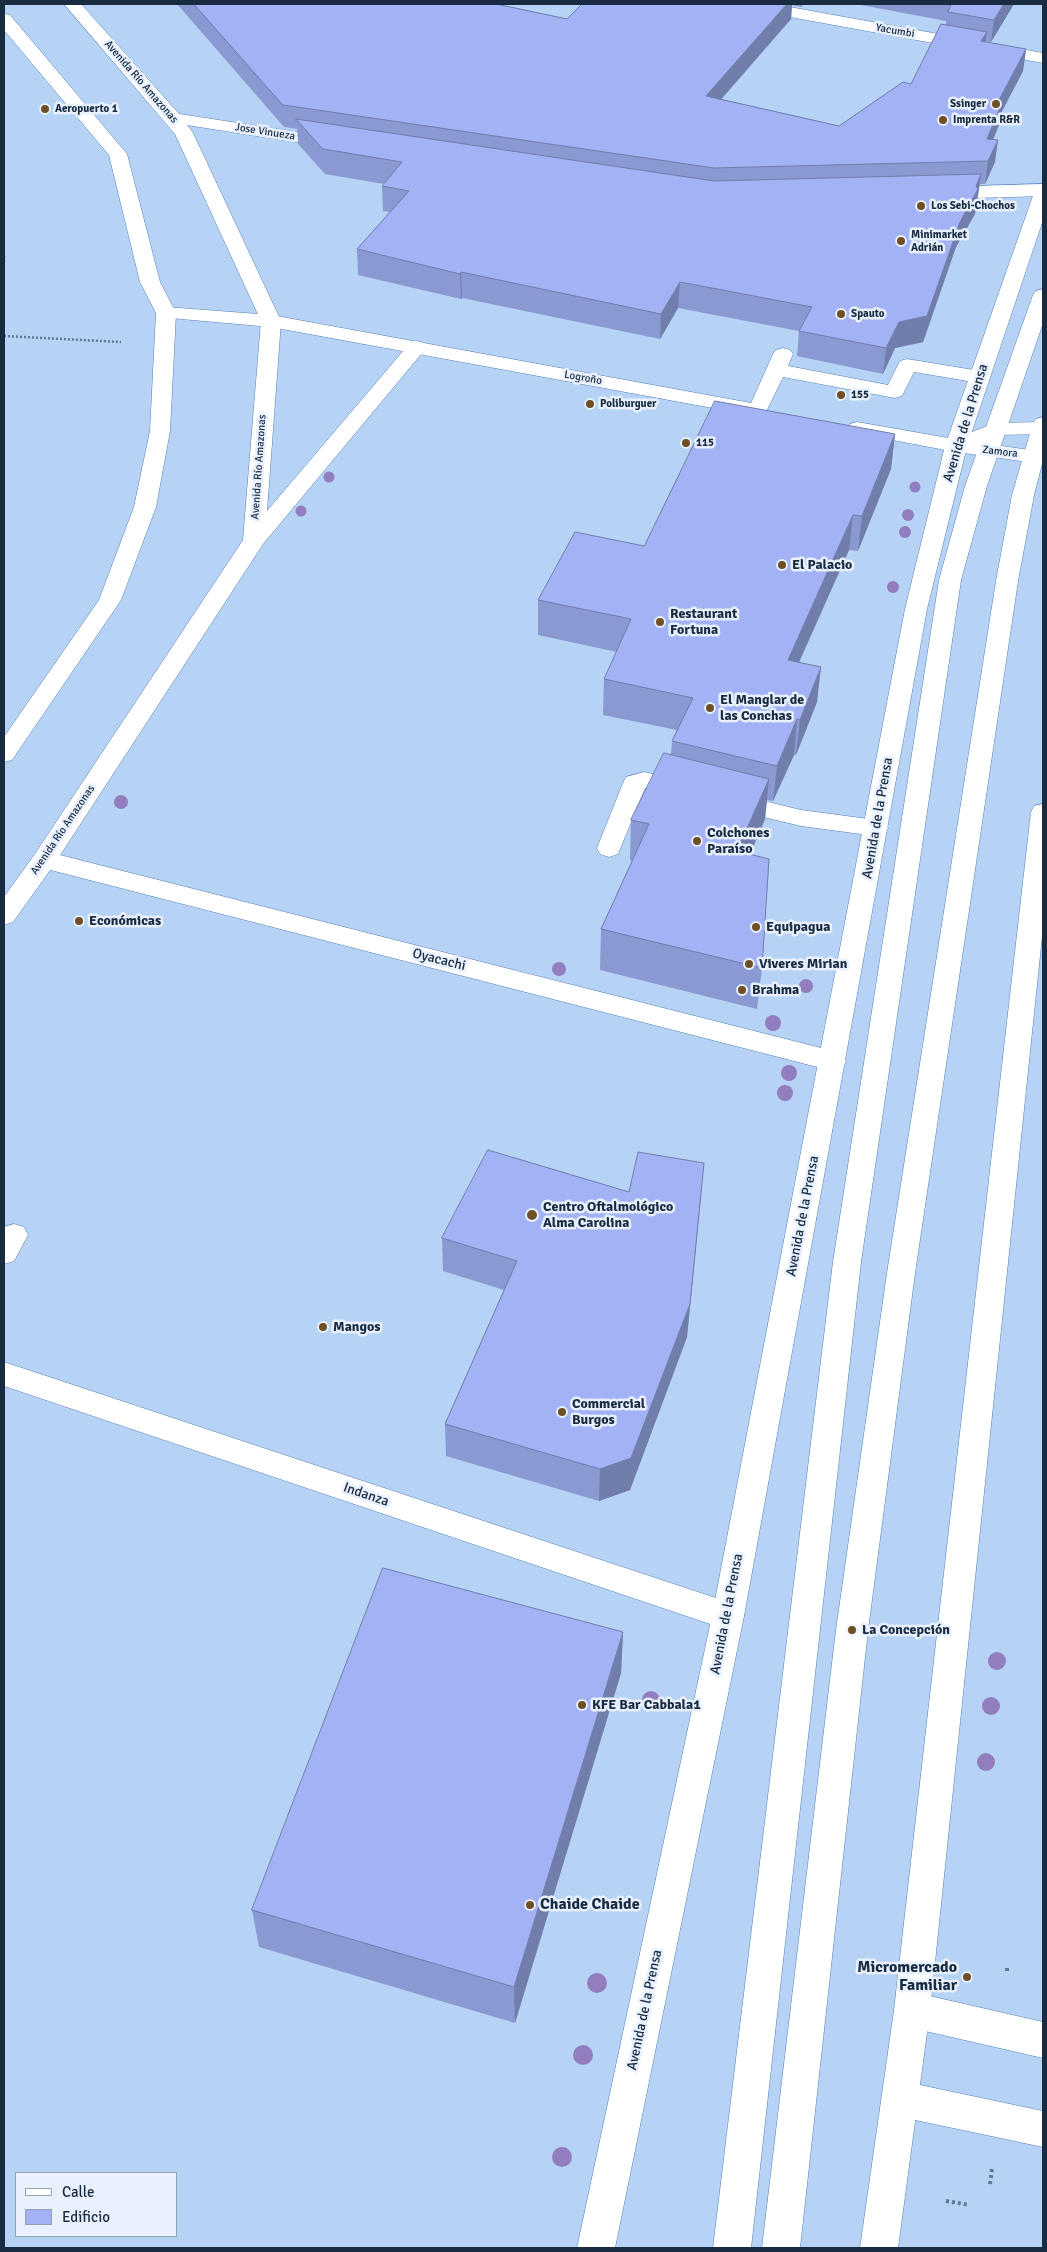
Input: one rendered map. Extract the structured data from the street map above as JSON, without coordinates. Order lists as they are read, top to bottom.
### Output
{
  "streets": {
    "main road": [
      "Yacumbi",
      "Avenida Río Amazonas",
      "Jose Vinueza",
      "Logroño",
      "Avenida de la Prensa",
      "Zamora",
      "Oyacachi",
      "Indanza"
    ]
  },
  "crossings": [
    ["Avenida Río Amazonas", "Jose Vinueza"],
    ["Avenida Río Amazonas", "Logroño"],
    ["Avenida Río Amazonas", "Oyacachi"],
    ["Logroño", "Avenida de la Prensa"],
    ["Avenida de la Prensa", "Zamora"],
    ["Avenida de la Prensa", "Oyacachi"],
    ["Avenida de la Prensa", "Indanza"]
  ],
  "places": [
    "Ssinger",
    "Aeropuerto 1",
    "Imprenta R&R",
    "Los Sebi-Chochos",
    "Minimarket Adrián",
    "Spauto",
    "155",
    "Poliburguer",
    "115",
    "El Palacio",
    "Restaurant Fortuna",
    "El Manglar de las Conchas",
    "Colchones Paraíso",
    "Económicas",
    "Equipagua",
    "Viveres Mirian",
    "Brahma",
    "Centro Oftalmológico Alma Carolina",
    "Mangos",
    "Commercial Burgos",
    "La Concepción",
    "KFE Bar Cabbala1",
    "Chaide Chaide",
    "Micromercado Familiar"
  ],
  "legend": ["Calle", "Edificio"]
}
